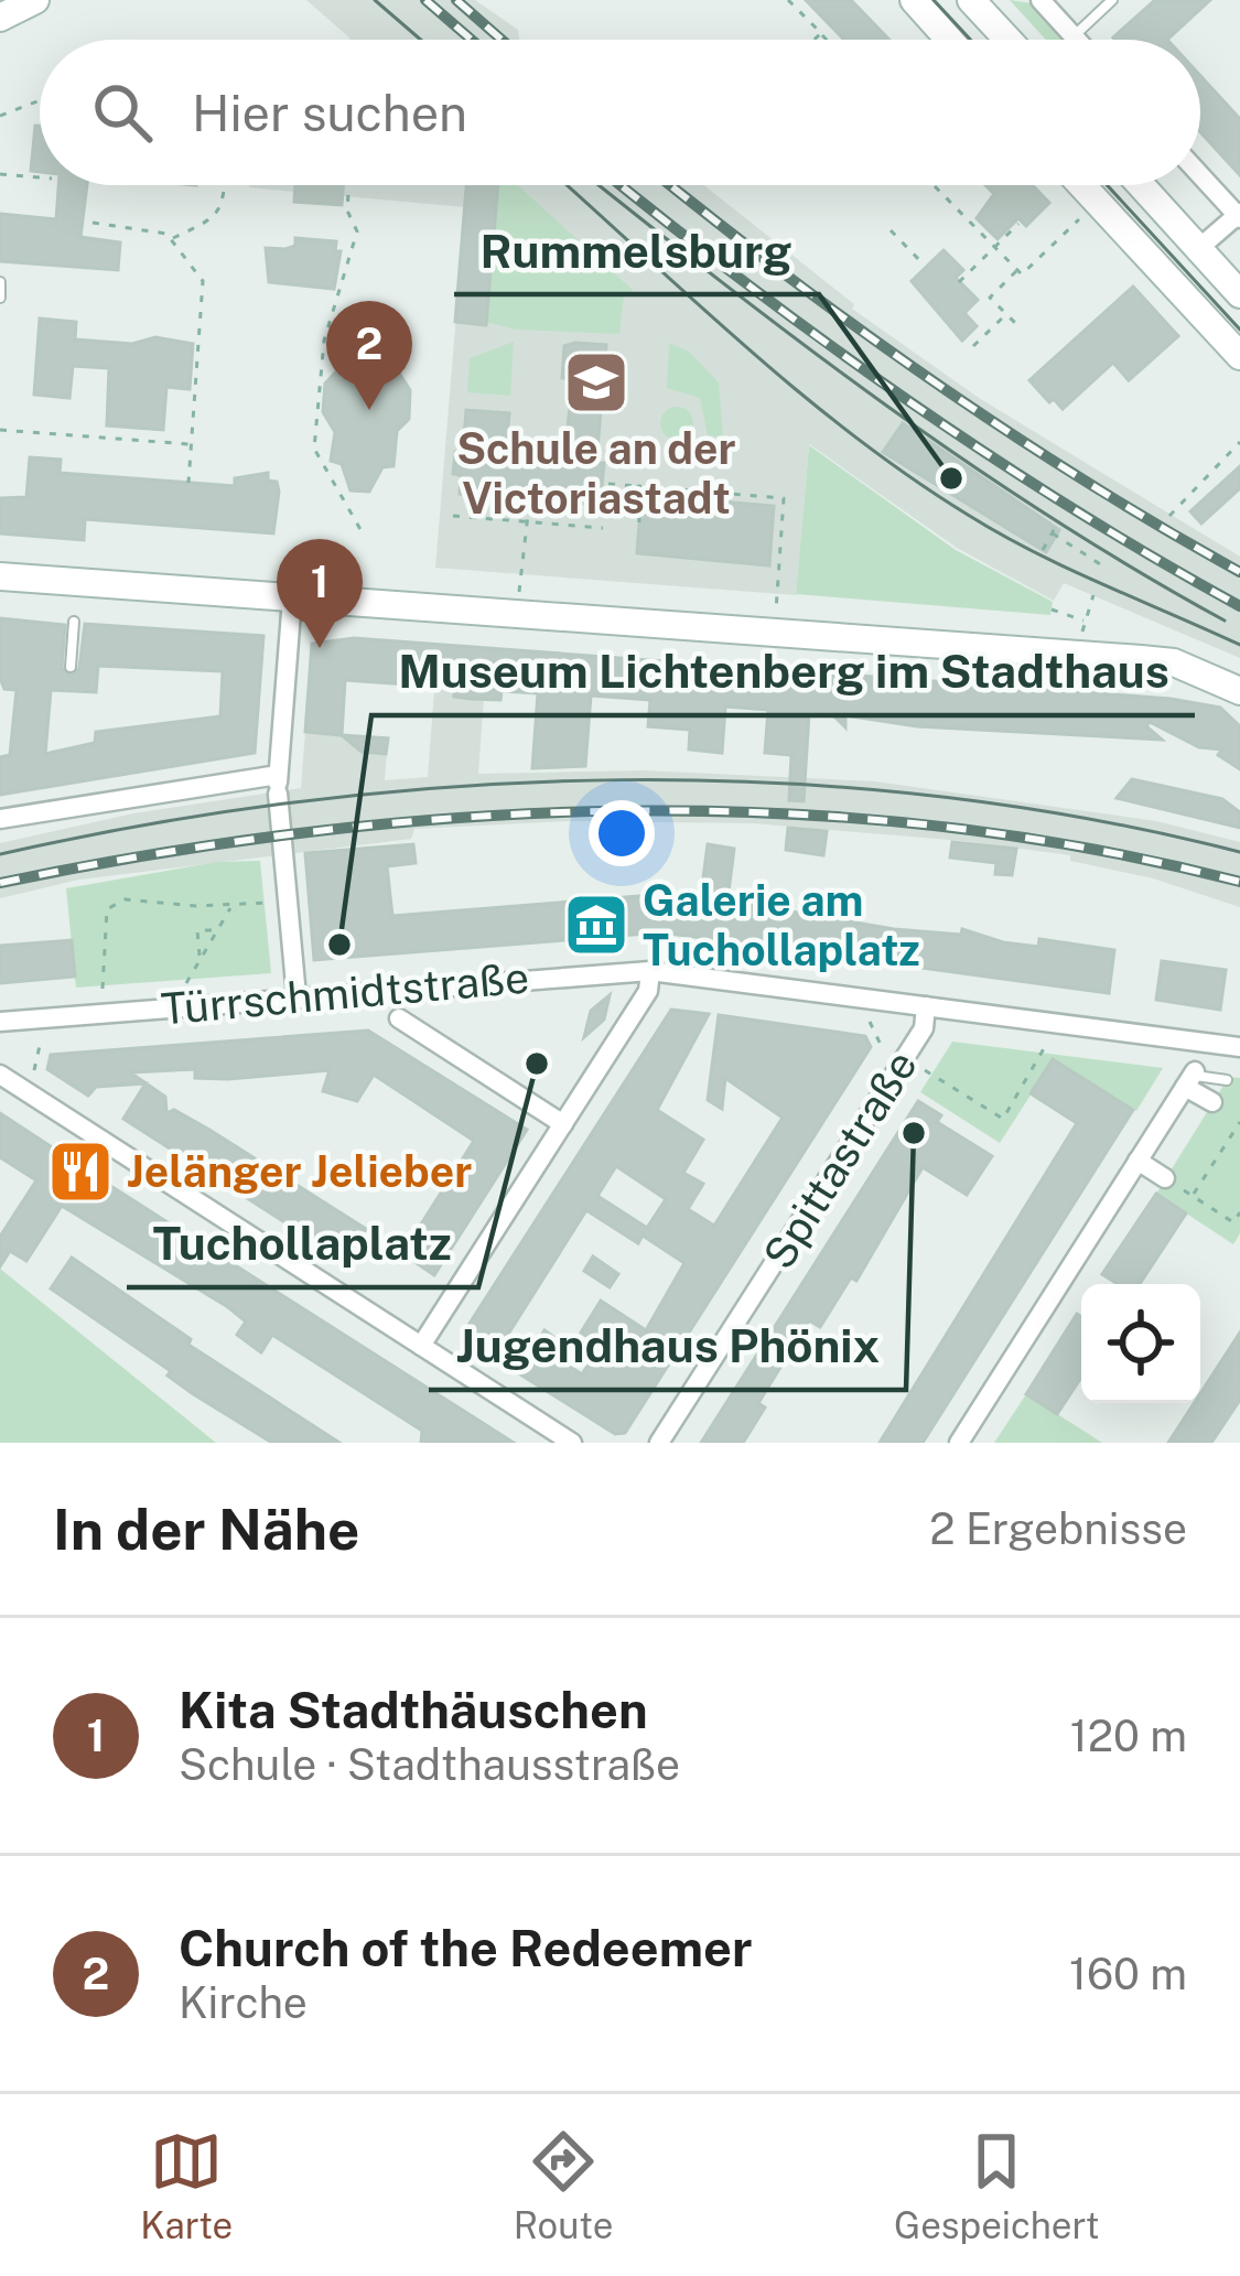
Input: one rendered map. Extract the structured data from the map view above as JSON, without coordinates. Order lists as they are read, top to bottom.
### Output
{
  "streets": {
    "street": ["Türrschmidtstraße", "Spittastraße"]
  },
  "crossings": [
    ["Türrschmidtstraße", "Spittastraße"]
  ],
  "places": {
    "school or university": ["Schule an der Victoriastadt"],
    "other": [
      "Rummelsburg",
      "Museum Lichtenberg im Stadthaus",
      "Tuchollaplatz",
      "Jugendhaus Phönix"
    ],
    "museum": ["Galerie am Tuchollaplatz"],
    "restaurant": ["Jelänger Jelieber"]
  },
  "page": {
    "search": "Hier suchen",
    "pins": ["2", "1"],
    "heading": ["In der Nähe", "2 Ergebnisse"],
    "list": [
      {
        "mark": "1",
        "name": "Kita Stadthäuschen",
        "note": "Schule · Stadthausstraße",
        "value": "120 m"
      },
      {
        "mark": "2",
        "name": "Church of the Redeemer",
        "note": "Kirche",
        "value": "160 m"
      }
    ],
    "nav": ["Karte", "Route", "Gespeichert"]
  }
}
